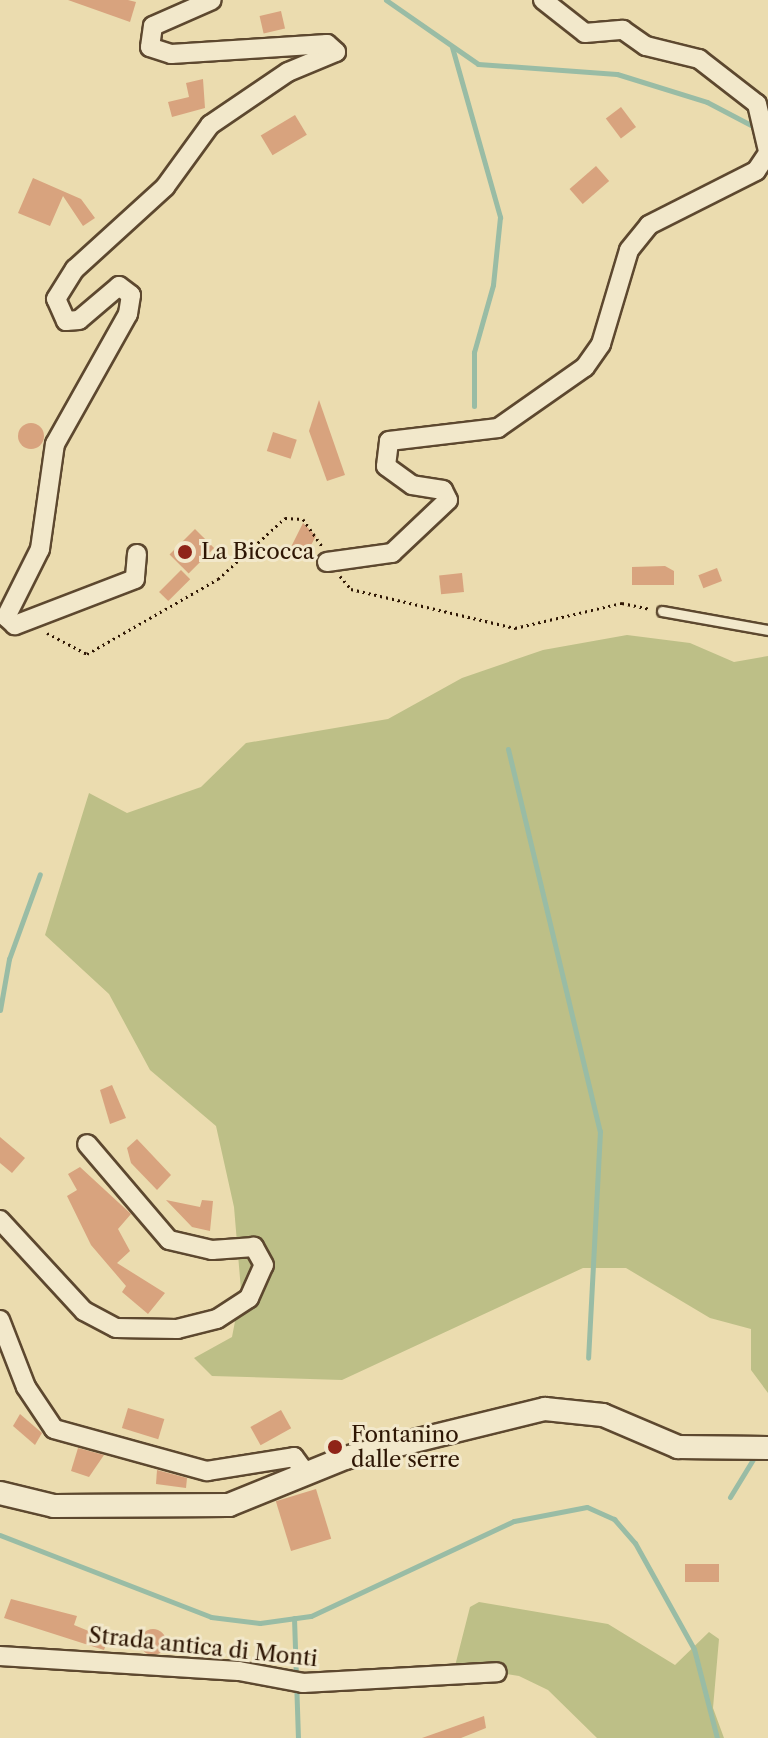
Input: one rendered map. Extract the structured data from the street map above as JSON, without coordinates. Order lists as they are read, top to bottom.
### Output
{
  "streets": {
    "street": ["Strada antica di Monti"]
  },
  "places": ["La Bicocca", "Fontanino dalle serre"]
}
